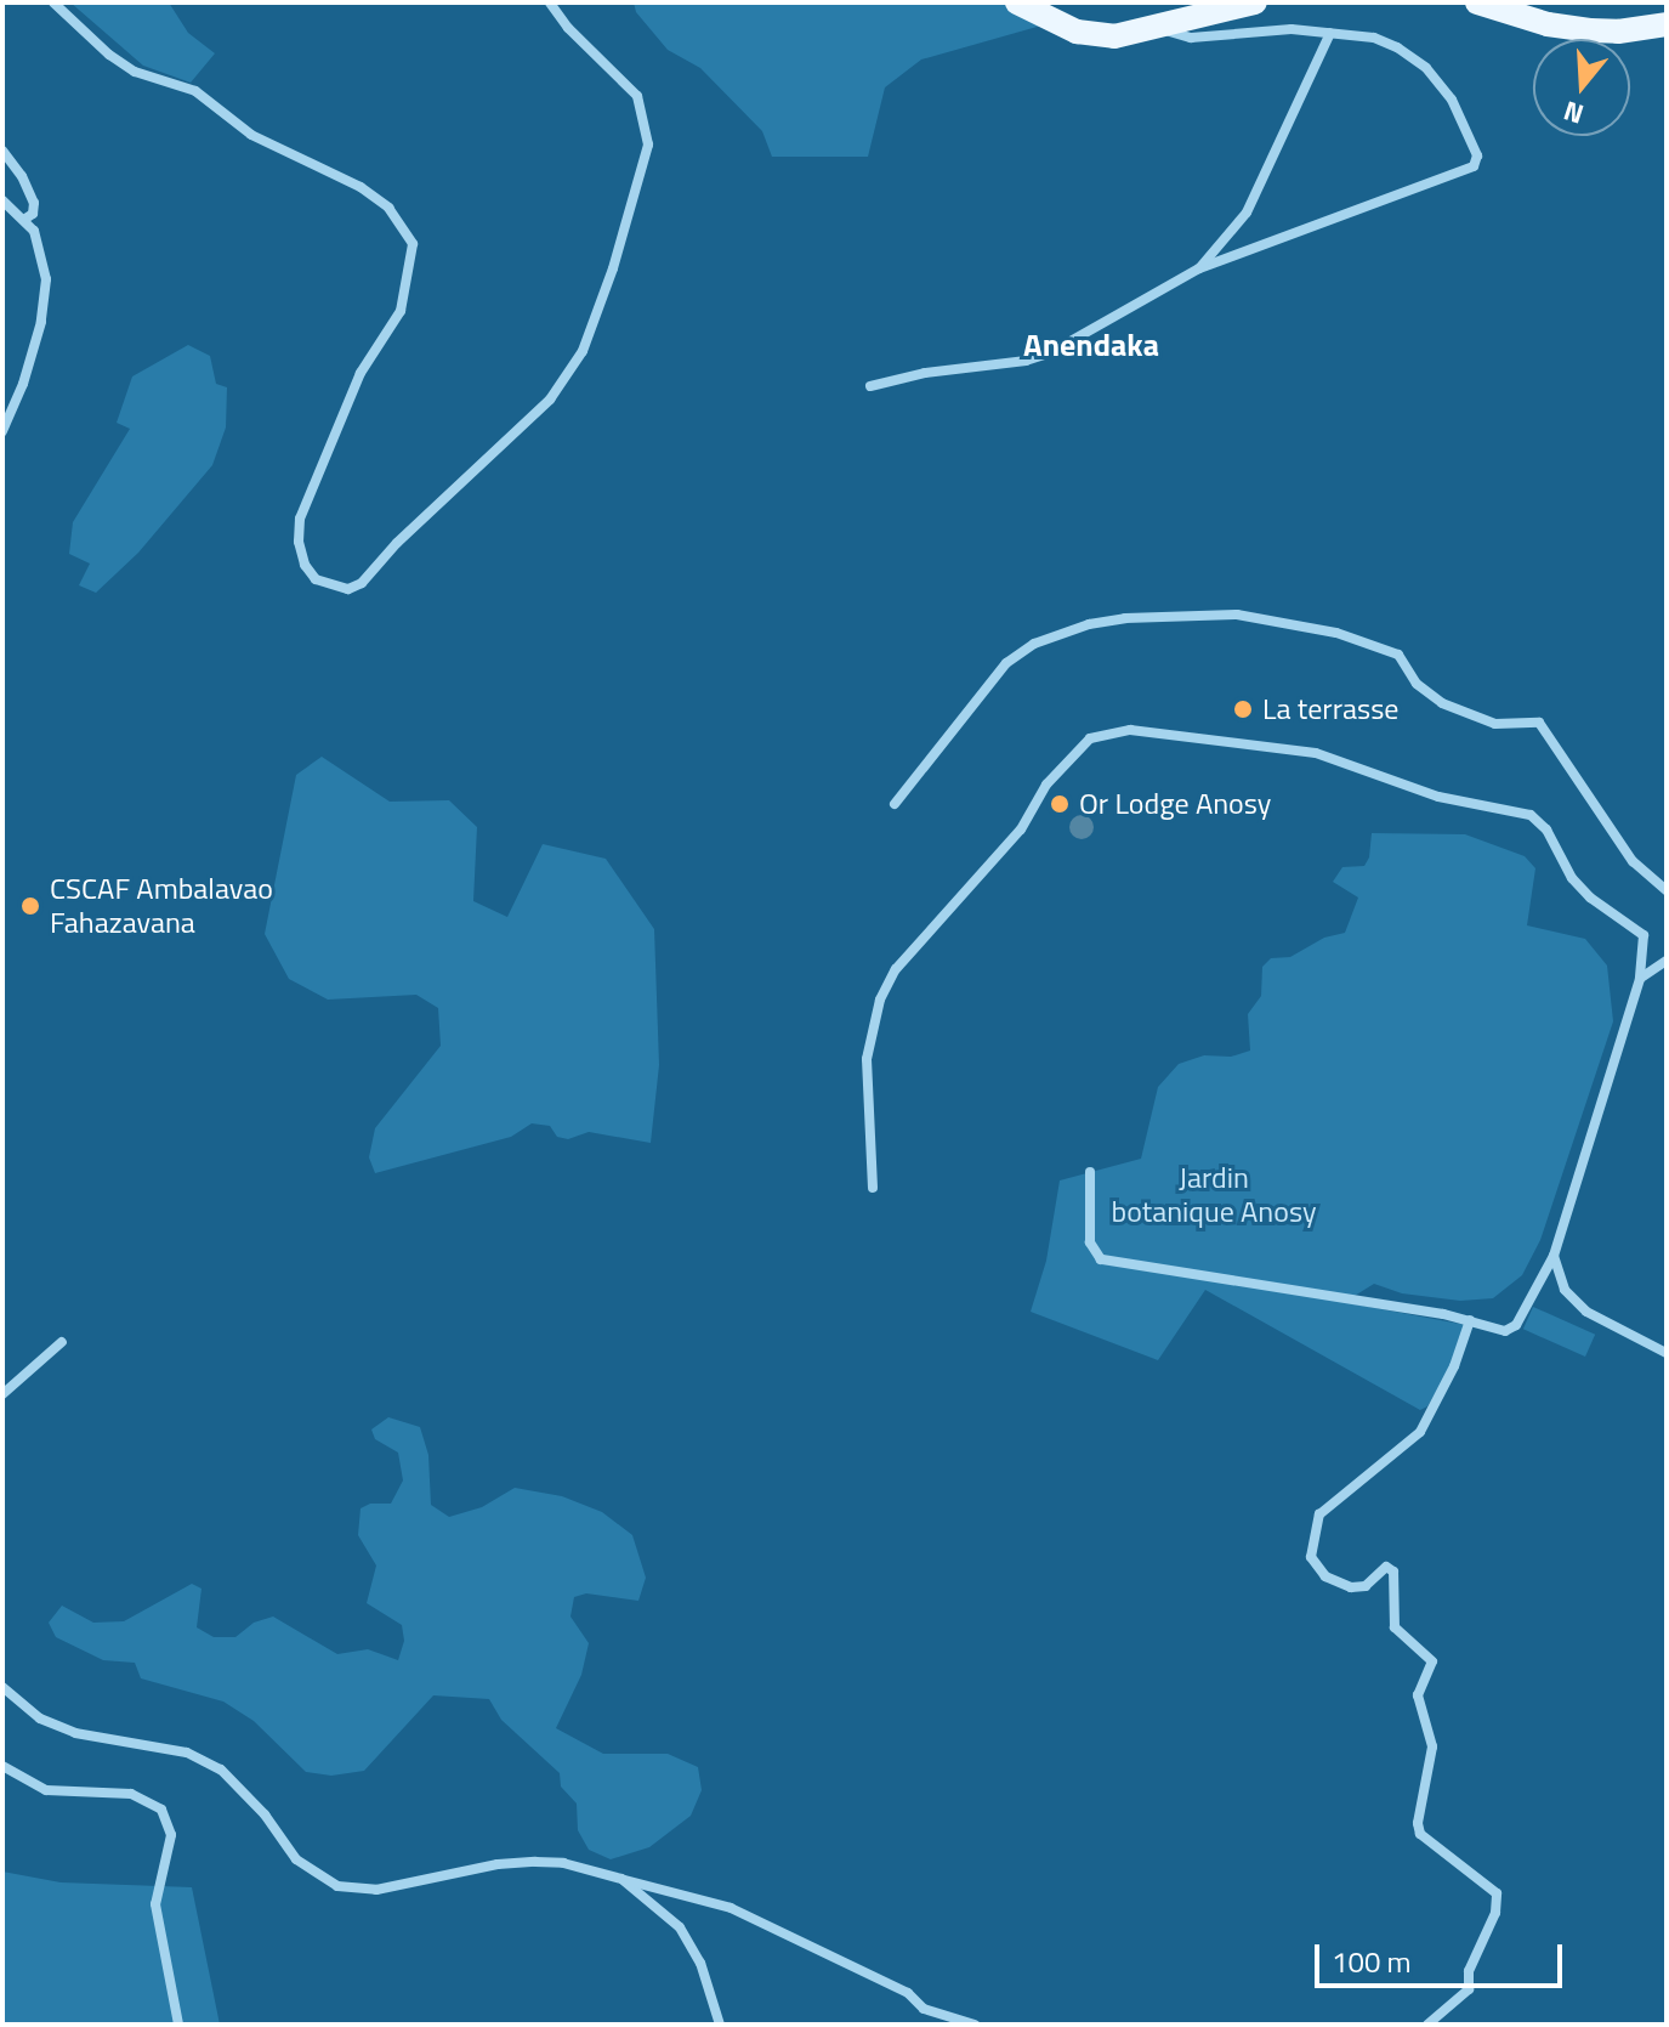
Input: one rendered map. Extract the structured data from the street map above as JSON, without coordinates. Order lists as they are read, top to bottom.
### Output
{
  "districts": ["Anendaka"],
  "parks": ["Jardin botanique Anosy"],
  "places": ["La terrasse", "Or Lodge Anosy", "CSCAF Ambalavao Fahazavana"],
  "scale_bar": "100 m",
  "north": "bottom"
}
